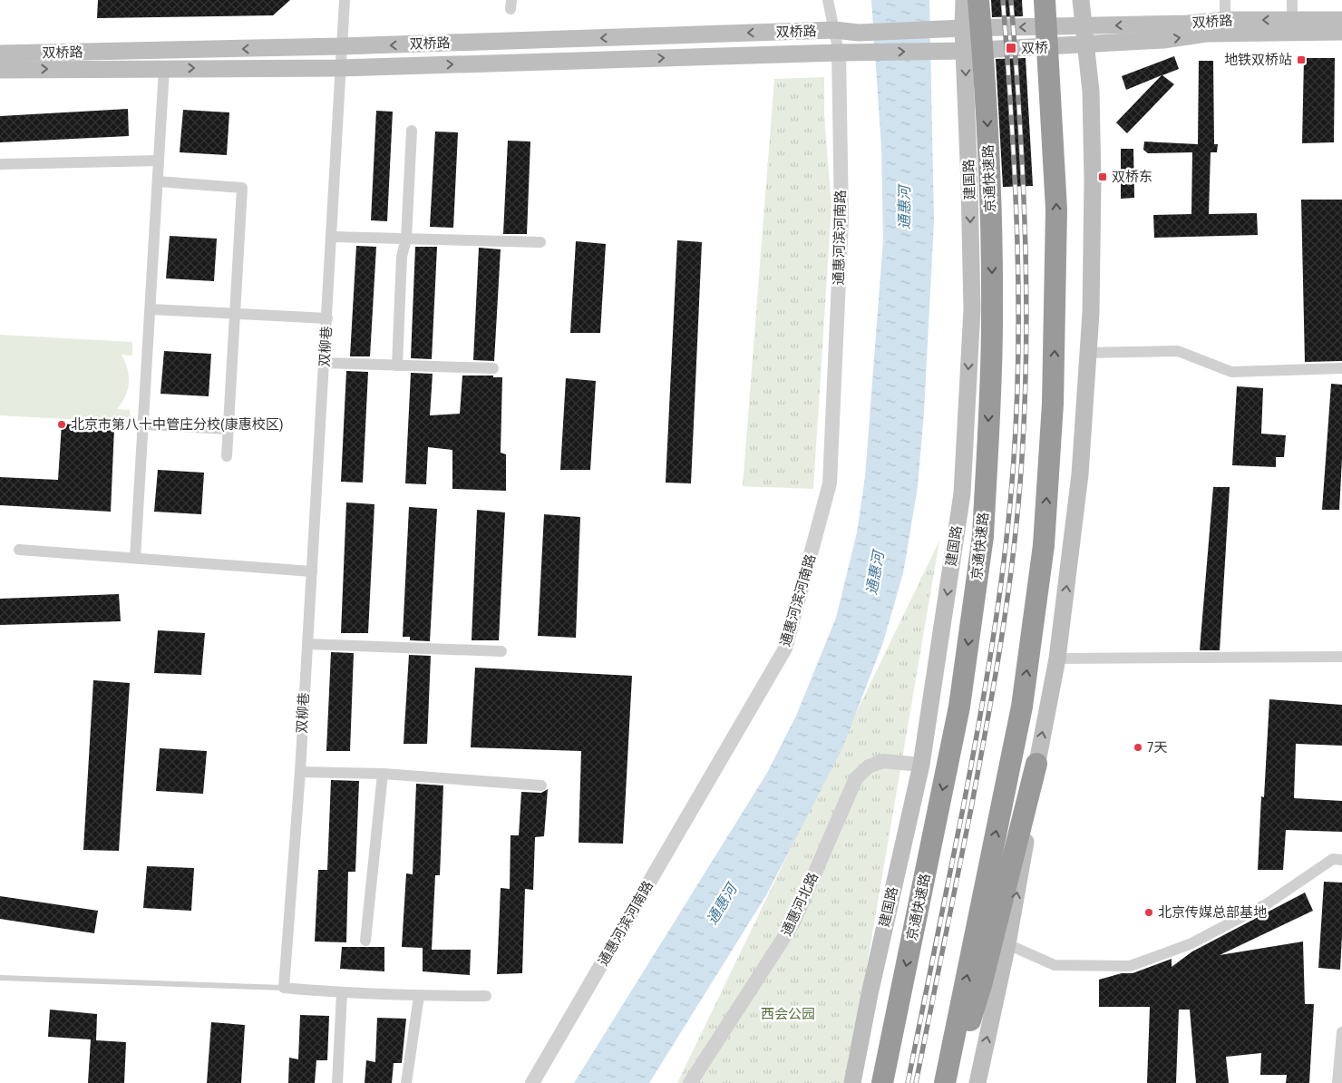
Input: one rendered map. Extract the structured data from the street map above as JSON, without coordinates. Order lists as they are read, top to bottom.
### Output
{
  "streets": {
    "highway": ["京通快速路"],
    "main road": ["双桥路", "建国路"],
    "street": ["通惠河滨河南路", "双柳巷", "通惠河北路"]
  },
  "crossings": [
    ["双桥路", "建国路"],
    ["双桥路", "通惠河滨河南路"],
    ["双桥路", "双柳巷"],
    ["建国路", "通惠河北路"]
  ],
  "water": ["通惠河"],
  "parks": ["西会公园"],
  "places": {
    "transit": ["双桥", "地铁双桥站", "双桥东"],
    "other": ["北京市第八十中管庄分校(康惠校区)", "7天", "北京传媒总部基地"]
  }
}
